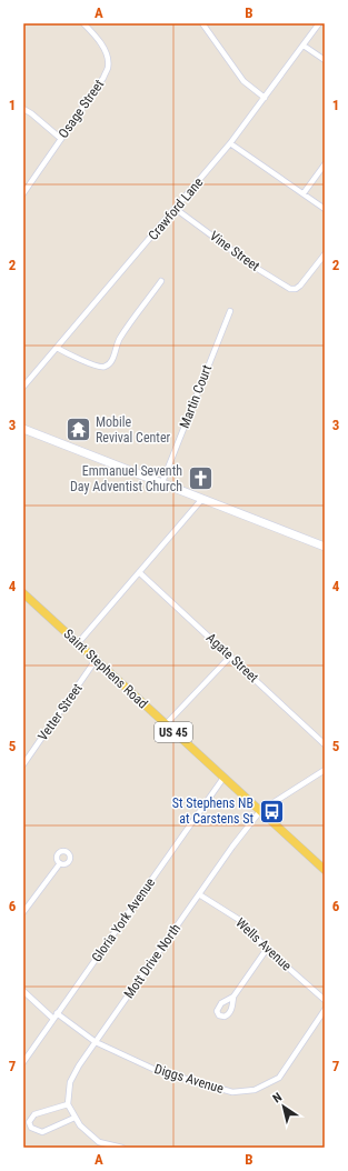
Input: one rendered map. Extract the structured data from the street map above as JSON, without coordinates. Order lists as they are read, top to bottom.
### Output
{
  "streets": {
    "main road": ["Saint Stephens Road", "US 45"],
    "street": [
      "Osage Street",
      "Crawford Lane",
      "Vine Street",
      "Martin Court",
      "Agate Street",
      "Vetter Street",
      "Gloria York Avenue",
      "Wells Avenue",
      "Mott Drive North",
      "Diggs Avenue"
    ]
  },
  "crossings": [
    ["Crawford Lane", "Vine Street"],
    ["Saint Stephens Road", "Vetter Street"],
    ["Saint Stephens Road", "Gloria York Avenue"],
    ["Saint Stephens Road", "Mott Drive North"],
    ["Gloria York Avenue", "Diggs Avenue"],
    ["Wells Avenue", "Mott Drive North"],
    ["Mott Drive North", "Diggs Avenue"]
  ],
  "places": {
    "temple": ["Mobile Revival Center"],
    "church": ["Emmanuel Seventh Day Adventist Church"],
    "bus stop": ["St Stephens NB at Carstens St"]
  },
  "north": "top left",
  "grid": {
    "columns": ["A", "B"],
    "rows": [
      "1",
      "2",
      "3",
      "4",
      "5",
      "6",
      "7"
    ]
  }
}
